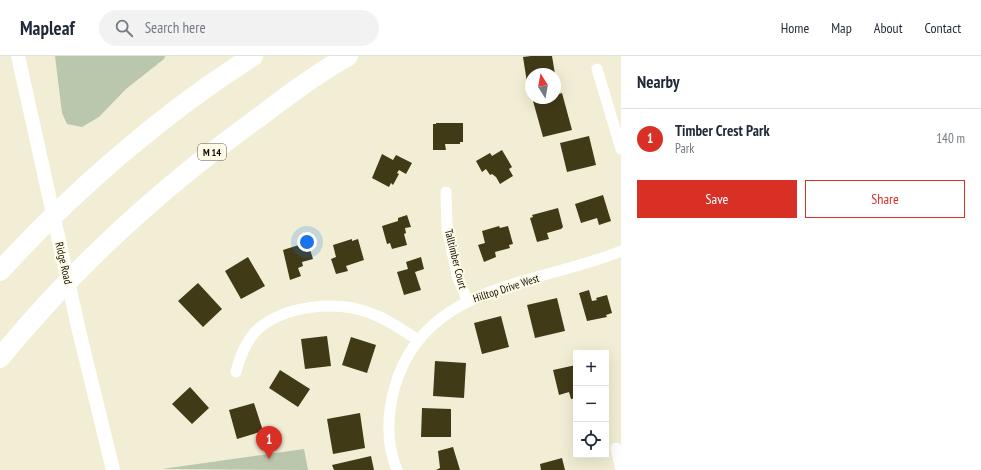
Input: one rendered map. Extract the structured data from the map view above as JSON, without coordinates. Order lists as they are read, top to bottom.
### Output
{
  "streets": {
    "highway": ["M 14"],
    "street": ["Talltimber Court", "Ridge Road", "Hilltop Drive West"]
  },
  "crossings": [
    ["Talltimber Court", "Hilltop Drive West"]
  ],
  "north": "top",
  "page": {
    "header": "Mapleaf",
    "search": "Search here",
    "nav": [
      "Home",
      "Map",
      "About",
      "Contact"
    ],
    "heading": "Nearby",
    "list": [
      {
        "mark": "1",
        "name": "Timber Crest Park",
        "note": "Park",
        "value": "140 m"
      }
    ],
    "buttons": ["Save", "Share"],
    "map_buttons": ["+", "−"],
    "pins": "1"
  }
}
